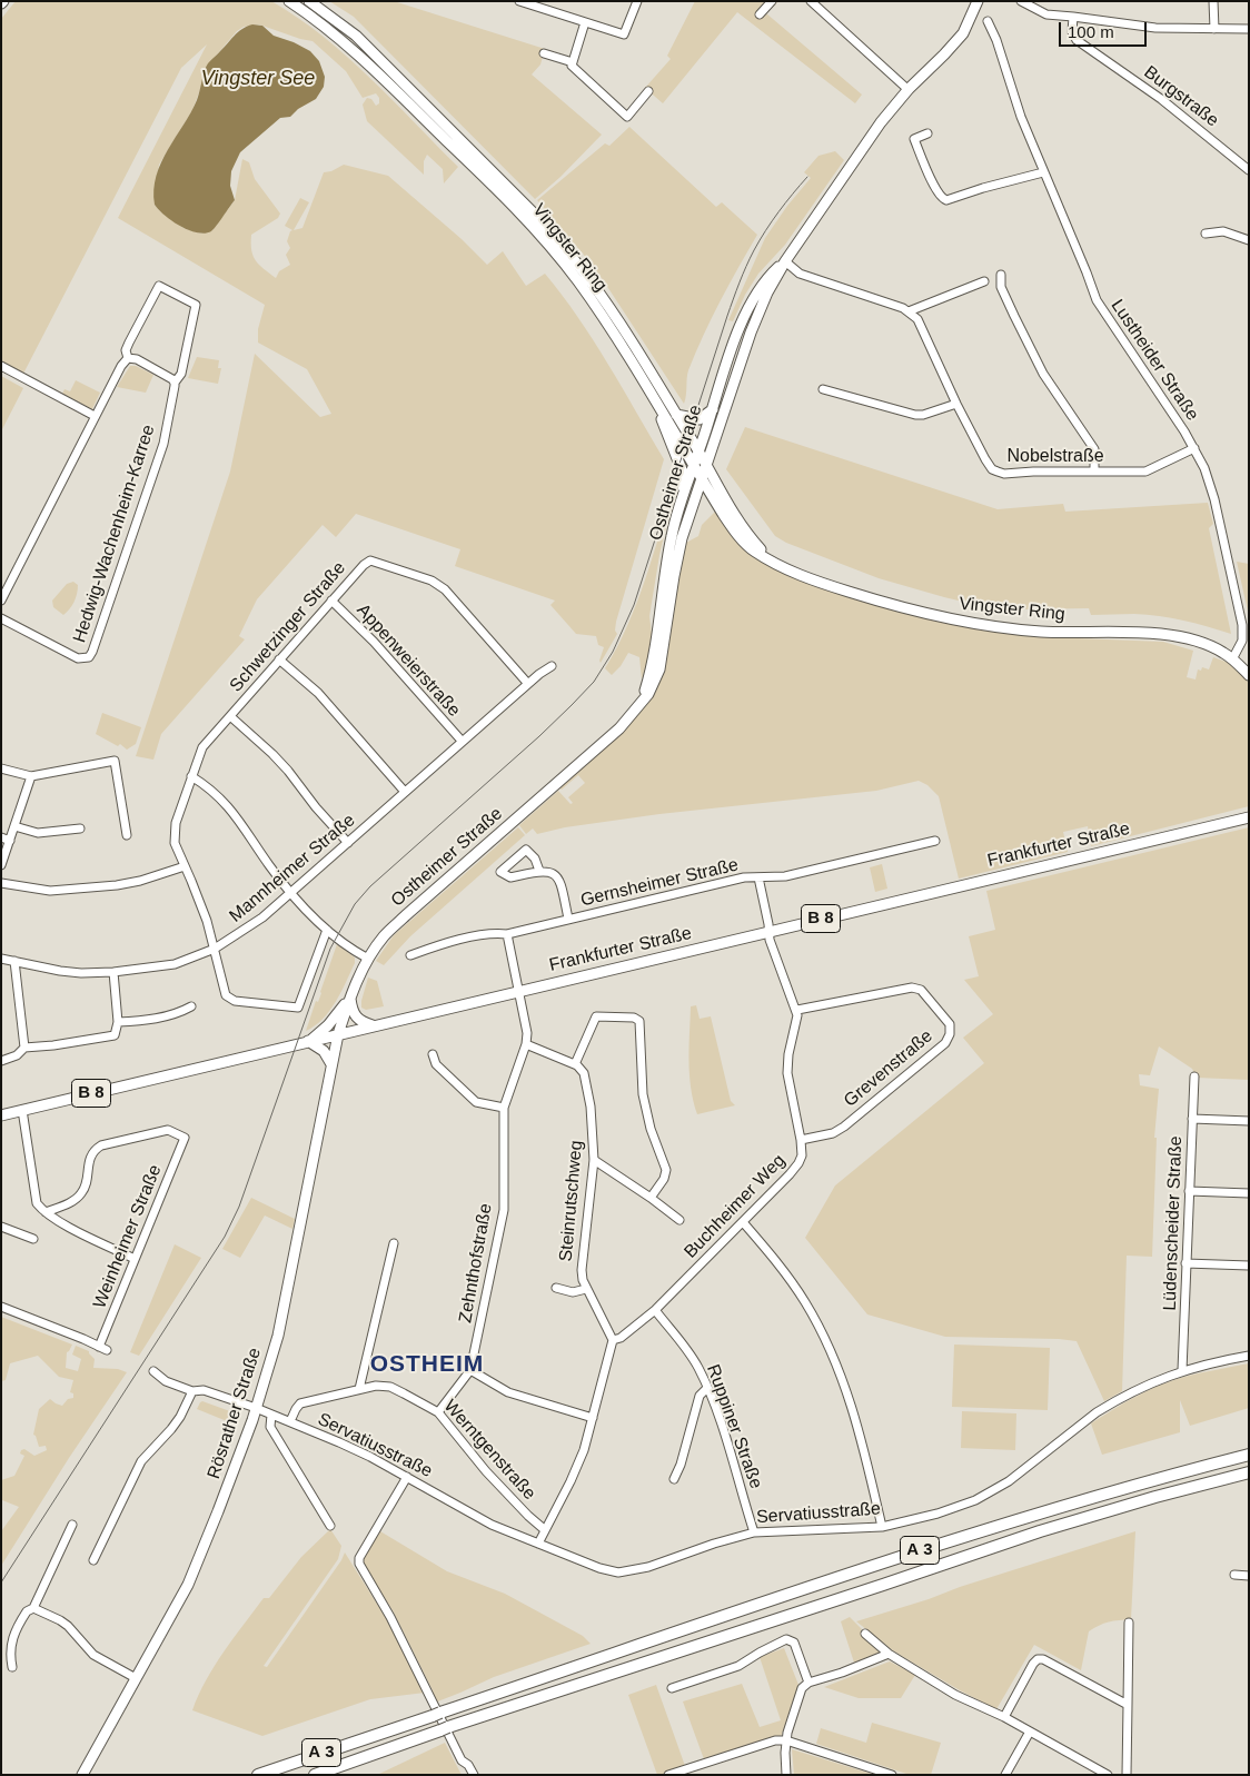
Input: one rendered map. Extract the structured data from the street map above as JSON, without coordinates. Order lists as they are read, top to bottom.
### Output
{
  "streets": {
    "highway": ["A 3"],
    "main road": [
      "Vingster Ring",
      "Ostheimer Straße",
      "Frankfurter Straße",
      "B 8",
      "Rösrather Straße"
    ],
    "street": [
      "Burgstraße",
      "Lustheider Straße",
      "Nobelstraße",
      "Hedwig-Wachenheim-Karree",
      "Schwetzinger Straße",
      "Appenweierstraße",
      "Mannheimer Straße",
      "Gernsheimer Straße",
      "Grevenstraße",
      "Steinrutschweg",
      "Buchheimer Weg",
      "Lüdenscheider Straße",
      "Weinheimer Straße",
      "Zehnthofstraße",
      "Ruppiner Straße",
      "Servatiusstraße",
      "Werntgenstraße"
    ]
  },
  "crossings": [
    ["Vingster Ring", "Lustheider Straße"],
    ["Vingster Ring", "Ostheimer Straße"],
    ["Lustheider Straße", "Nobelstraße"],
    ["Ostheimer Straße", "Frankfurter Straße"],
    ["Ostheimer Straße", "B 8"],
    ["Ostheimer Straße", "Rösrather Straße"],
    ["Schwetzinger Straße", "Appenweierstraße"],
    ["Schwetzinger Straße", "Mannheimer Straße"],
    ["Appenweierstraße", "Mannheimer Straße"],
    ["Frankfurter Straße", "Gernsheimer Straße"],
    ["Frankfurter Straße", "B 8"],
    ["Frankfurter Straße", "Buchheimer Weg"],
    ["Frankfurter Straße", "Zehnthofstraße"],
    ["Frankfurter Straße", "Rösrather Straße"],
    ["Gernsheimer Straße", "Buchheimer Weg"],
    ["Grevenstraße", "Buchheimer Weg"],
    ["Steinrutschweg", "Buchheimer Weg"],
    ["Buchheimer Weg", "Ruppiner Straße"],
    ["Lüdenscheider Straße", "Servatiusstraße"],
    ["Zehnthofstraße", "Werntgenstraße"],
    ["Rösrather Straße", "Servatiusstraße"],
    ["Ruppiner Straße", "Servatiusstraße"],
    ["Servatiusstraße", "Werntgenstraße"]
  ],
  "districts": ["OSTHEIM"],
  "water": ["Vingster See"],
  "scale_bar": "100 m"
}
